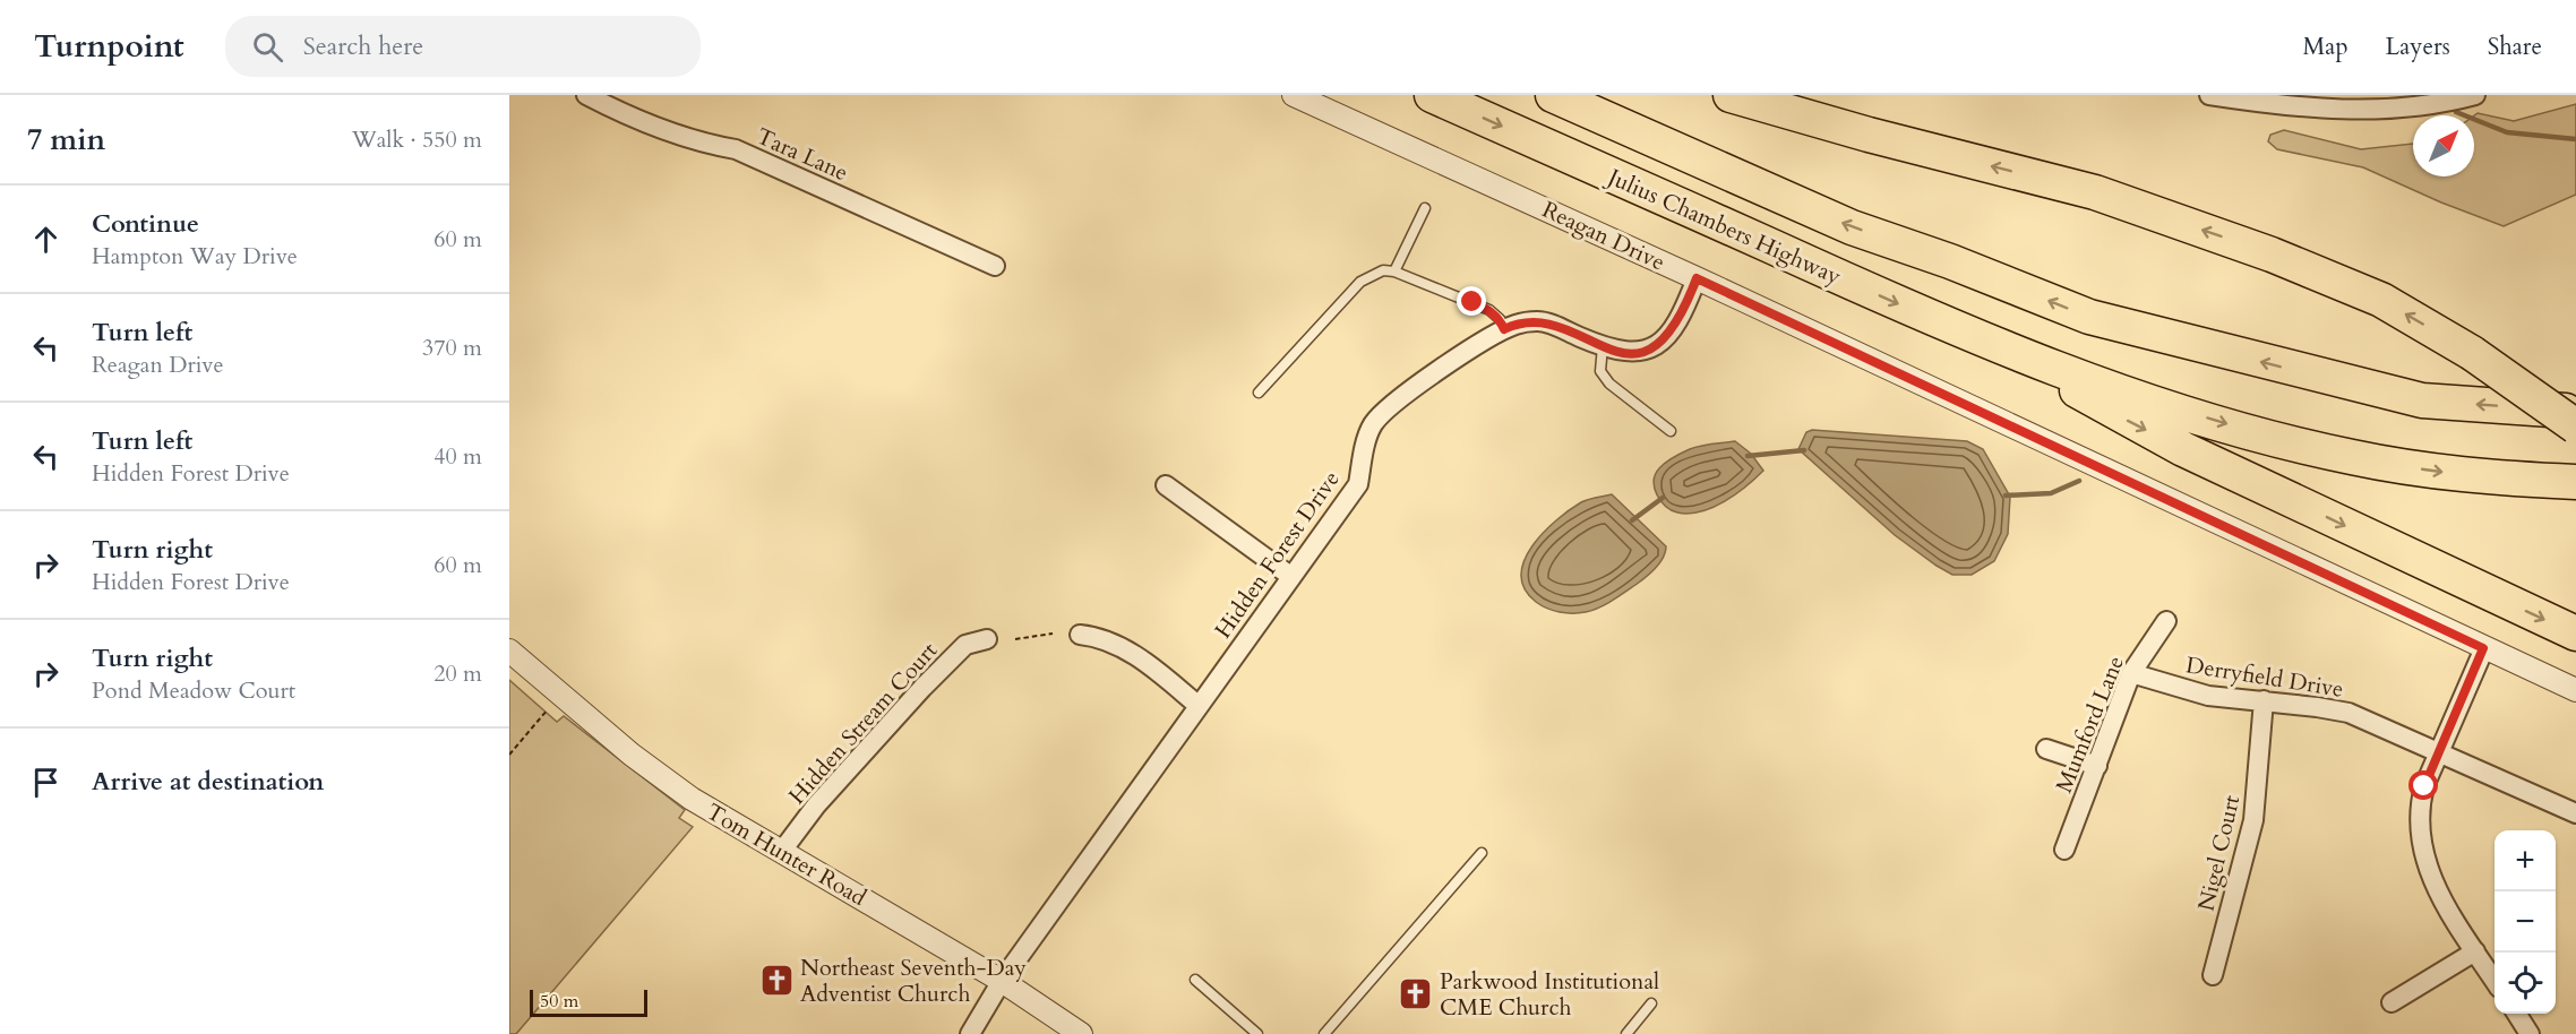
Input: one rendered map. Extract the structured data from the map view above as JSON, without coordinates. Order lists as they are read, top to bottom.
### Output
{
  "streets": {
    "highway": ["Julius Chambers Highway"],
    "street": [
      "Tara Lane",
      "Reagan Drive",
      "Hidden Forest Drive",
      "Derryfield Drive",
      "Hidden Stream Court",
      "Mumford Lane",
      "Nigel Court",
      "Tom Hunter Road"
    ]
  },
  "crossings": [
    ["Reagan Drive", "Hidden Forest Drive"],
    ["Hidden Forest Drive", "Tom Hunter Road"],
    ["Derryfield Drive", "Mumford Lane"],
    ["Derryfield Drive", "Nigel Court"],
    ["Hidden Stream Court", "Tom Hunter Road"]
  ],
  "places": {
    "church": ["Northeast Seventh-Day Adventist Church", "Parkwood Institutional CME Church"]
  },
  "scale_bar": "50 m",
  "north": "top right",
  "page": {
    "header": "Turnpoint",
    "search": "Search here",
    "nav": ["Map", "Layers", "Share"],
    "heading": ["7 min", "Walk · 550 m"],
    "list": [
      ["Continue", "Hampton Way Drive", "60 m"],
      ["Turn left", "Reagan Drive", "370 m"],
      ["Turn left", "Hidden Forest Drive", "40 m"],
      ["Turn right", "Hidden Forest Drive", "60 m"],
      ["Turn right", "Pond Meadow Court", "20 m"],
      "Arrive at destination"
    ],
    "map_buttons": ["+", "−"],
    "scale": "50 m"
  }
}
